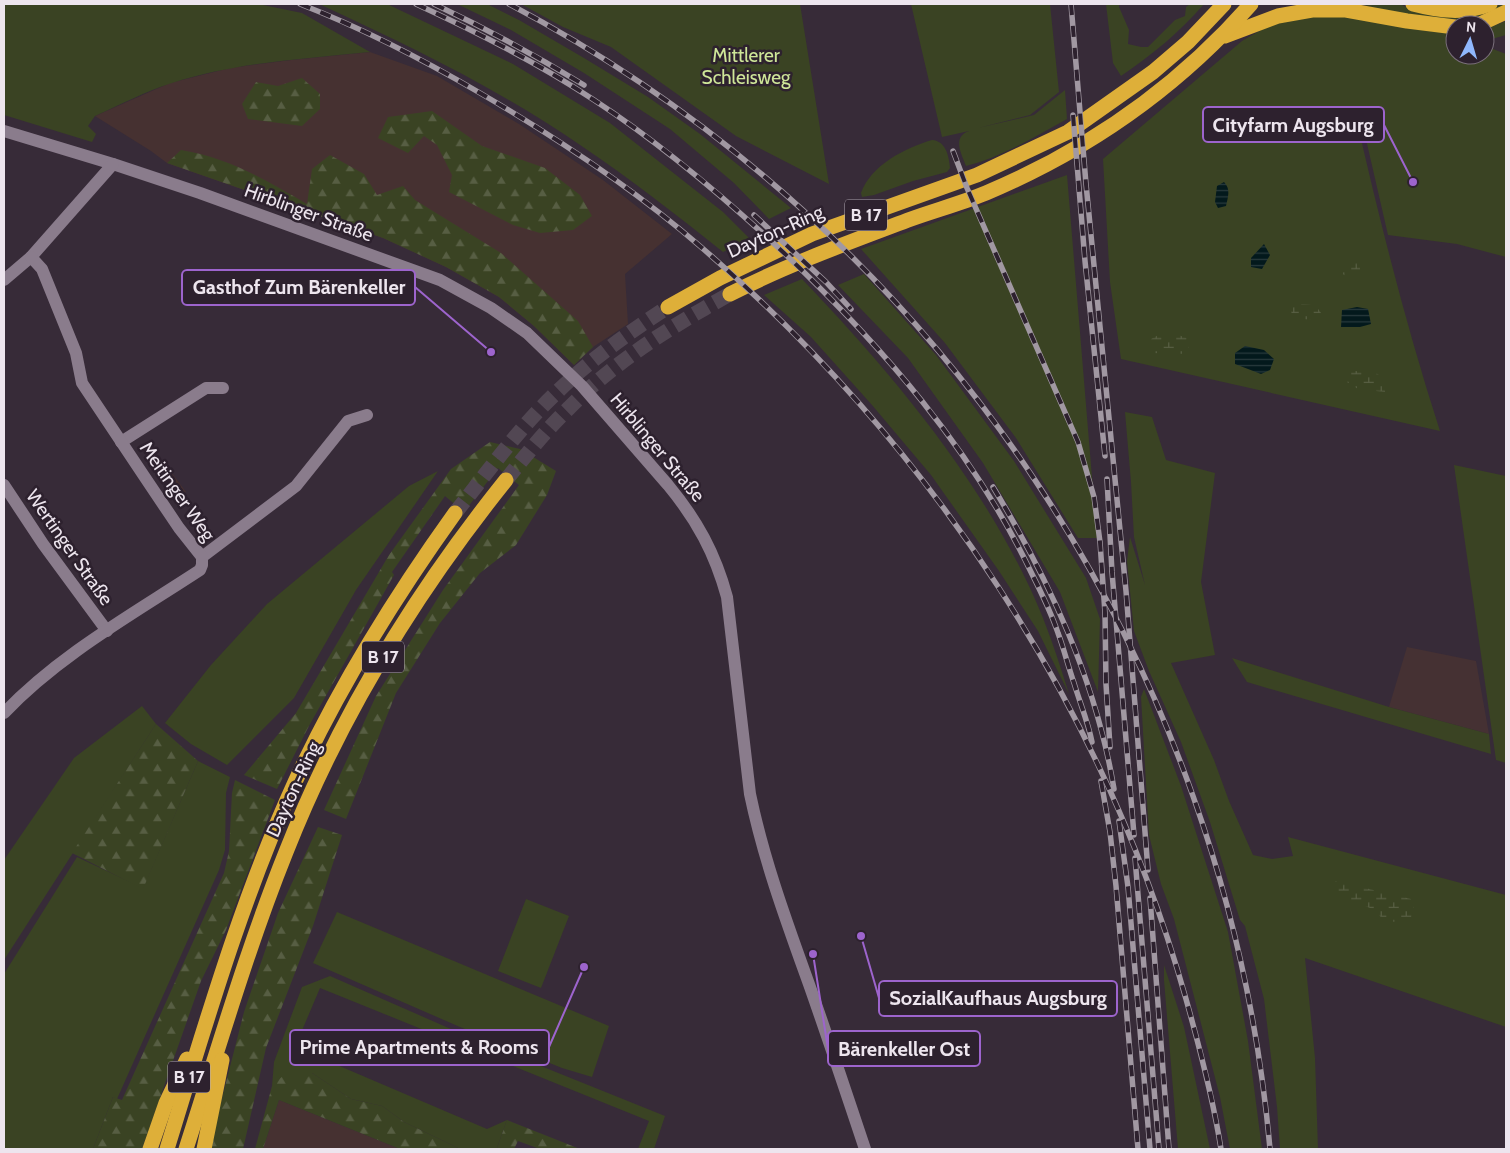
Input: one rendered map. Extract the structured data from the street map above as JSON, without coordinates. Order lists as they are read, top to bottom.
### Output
{
  "streets": {
    "highway": ["B 17", "Dayton-Ring"],
    "street": ["Hirblinger Straße", "Meitinger Weg", "Wertinger Straße"]
  },
  "crossings": [
    ["B 17", "Dayton-Ring"],
    ["Meitinger Weg", "Wertinger Straße"]
  ],
  "parks": ["Mittlerer Schleisweg"],
  "places": [
    "Cityfarm Augsburg",
    "Gasthof Zum Bärenkeller",
    "SozialKaufhaus Augsburg",
    "Bärenkeller Ost",
    "Prime Apartments & Rooms"
  ],
  "north": "top"
}
